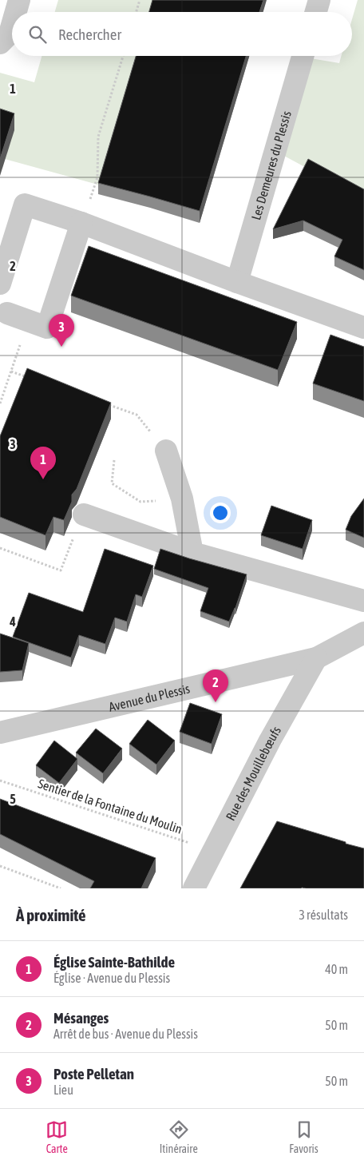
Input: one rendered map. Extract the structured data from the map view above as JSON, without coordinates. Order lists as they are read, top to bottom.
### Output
{
  "streets": {
    "street": ["Les Demeures du Plessis", "Avenue du Plessis", "Rue des Mouillebœufs"],
    "path": ["Sentier de la Fontaine du Moulin"]
  },
  "crossings": [
    ["Avenue du Plessis", "Rue des Mouillebœufs"],
    ["Rue des Mouillebœufs", "Sentier de la Fontaine du Moulin"]
  ],
  "page": {
    "search": "Rechercher",
    "pins": ["3", "1", "2"],
    "heading": ["À proximité", "3 résultats"],
    "list": [
      {
        "mark": "1",
        "name": "Église Sainte-Bathilde",
        "note": "Église · Avenue du Plessis",
        "value": "40 m"
      },
      {
        "mark": "2",
        "name": "Mésanges",
        "note": "Arrêt de bus · Avenue du Plessis",
        "value": "50 m"
      },
      {
        "mark": "3",
        "name": "Poste Pelletan",
        "note": "Lieu",
        "value": "50 m"
      }
    ],
    "nav": ["Carte", "Itinéraire", "Favoris"]
  },
  "grid": {
    "rows": [
      "1",
      "2",
      "3",
      "4",
      "5"
    ]
  }
}
